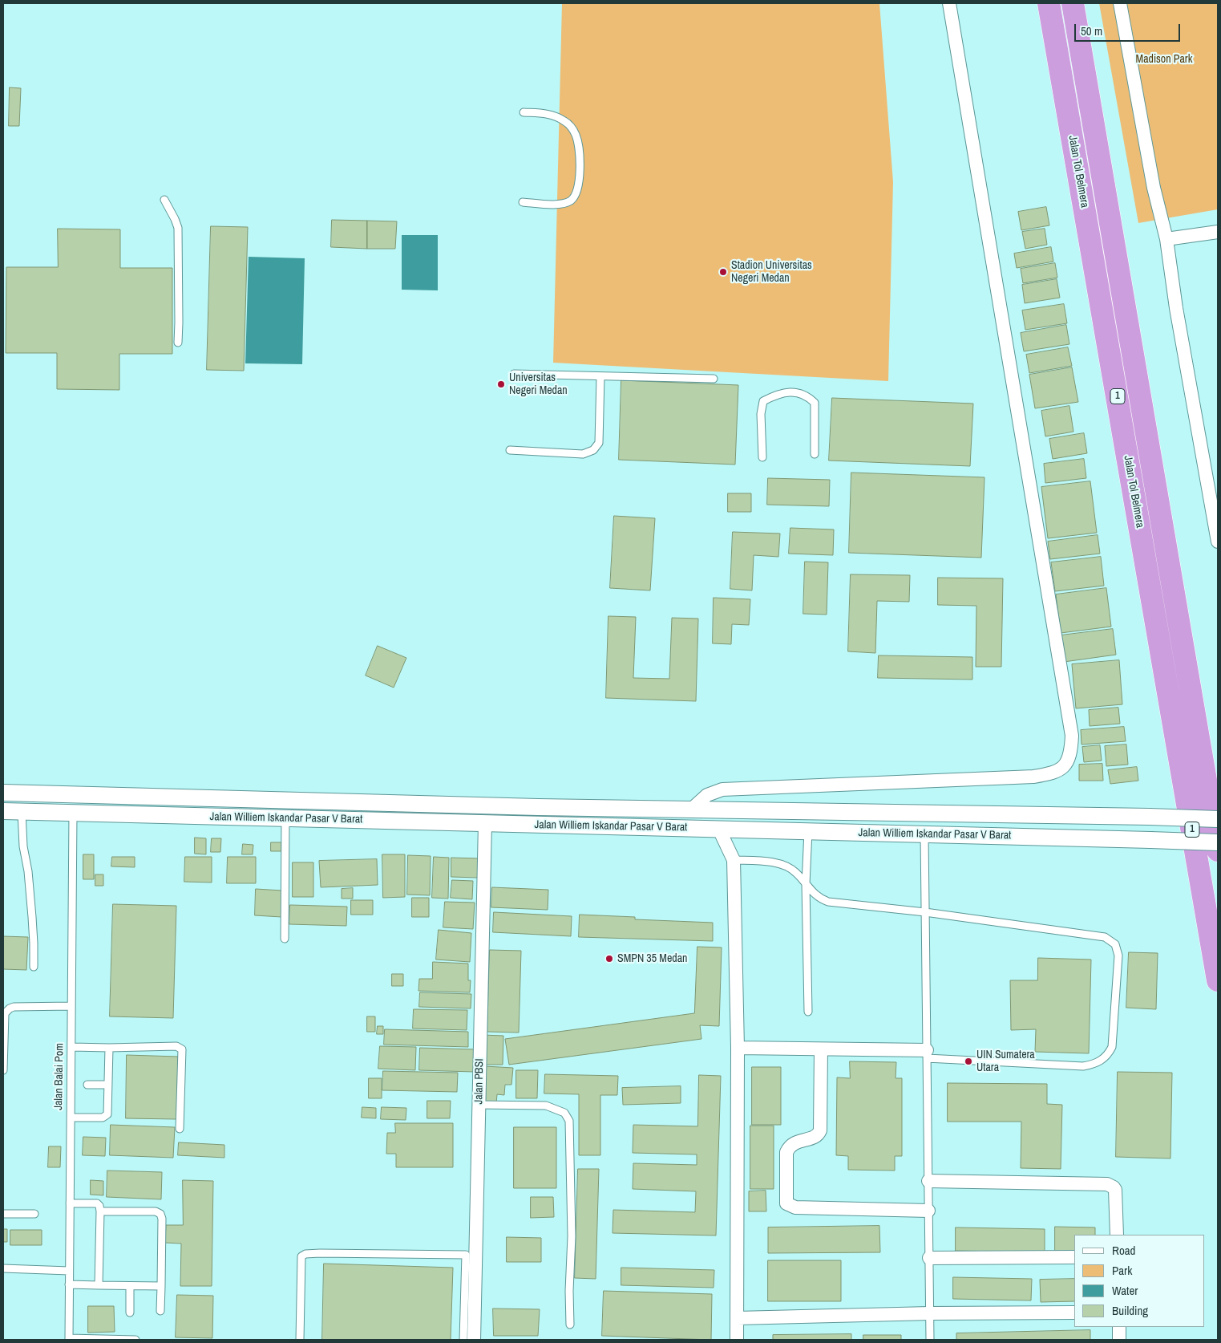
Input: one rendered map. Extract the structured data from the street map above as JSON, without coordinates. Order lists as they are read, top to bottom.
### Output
{
  "streets": {
    "highway": ["Jalan Tol Belmera", "1"],
    "street": ["Jalan Williem Iskandar Pasar V Barat", "Jalan PBSI"],
    "lane": ["Jalan Balai Pom"]
  },
  "crossings": [
    ["Jalan Williem Iskandar Pasar V Barat", "Jalan Balai Pom"],
    ["Jalan Williem Iskandar Pasar V Barat", "Jalan PBSI"]
  ],
  "parks": ["Madison Park"],
  "places": [
    "Stadion Universitas Negeri Medan",
    "Universitas Negeri Medan",
    "SMPN 35 Medan",
    "UIN Sumatera Utara"
  ],
  "legend": [
    "Road",
    "Park",
    "Water",
    "Building"
  ],
  "scale_bar": "50 m"
}
